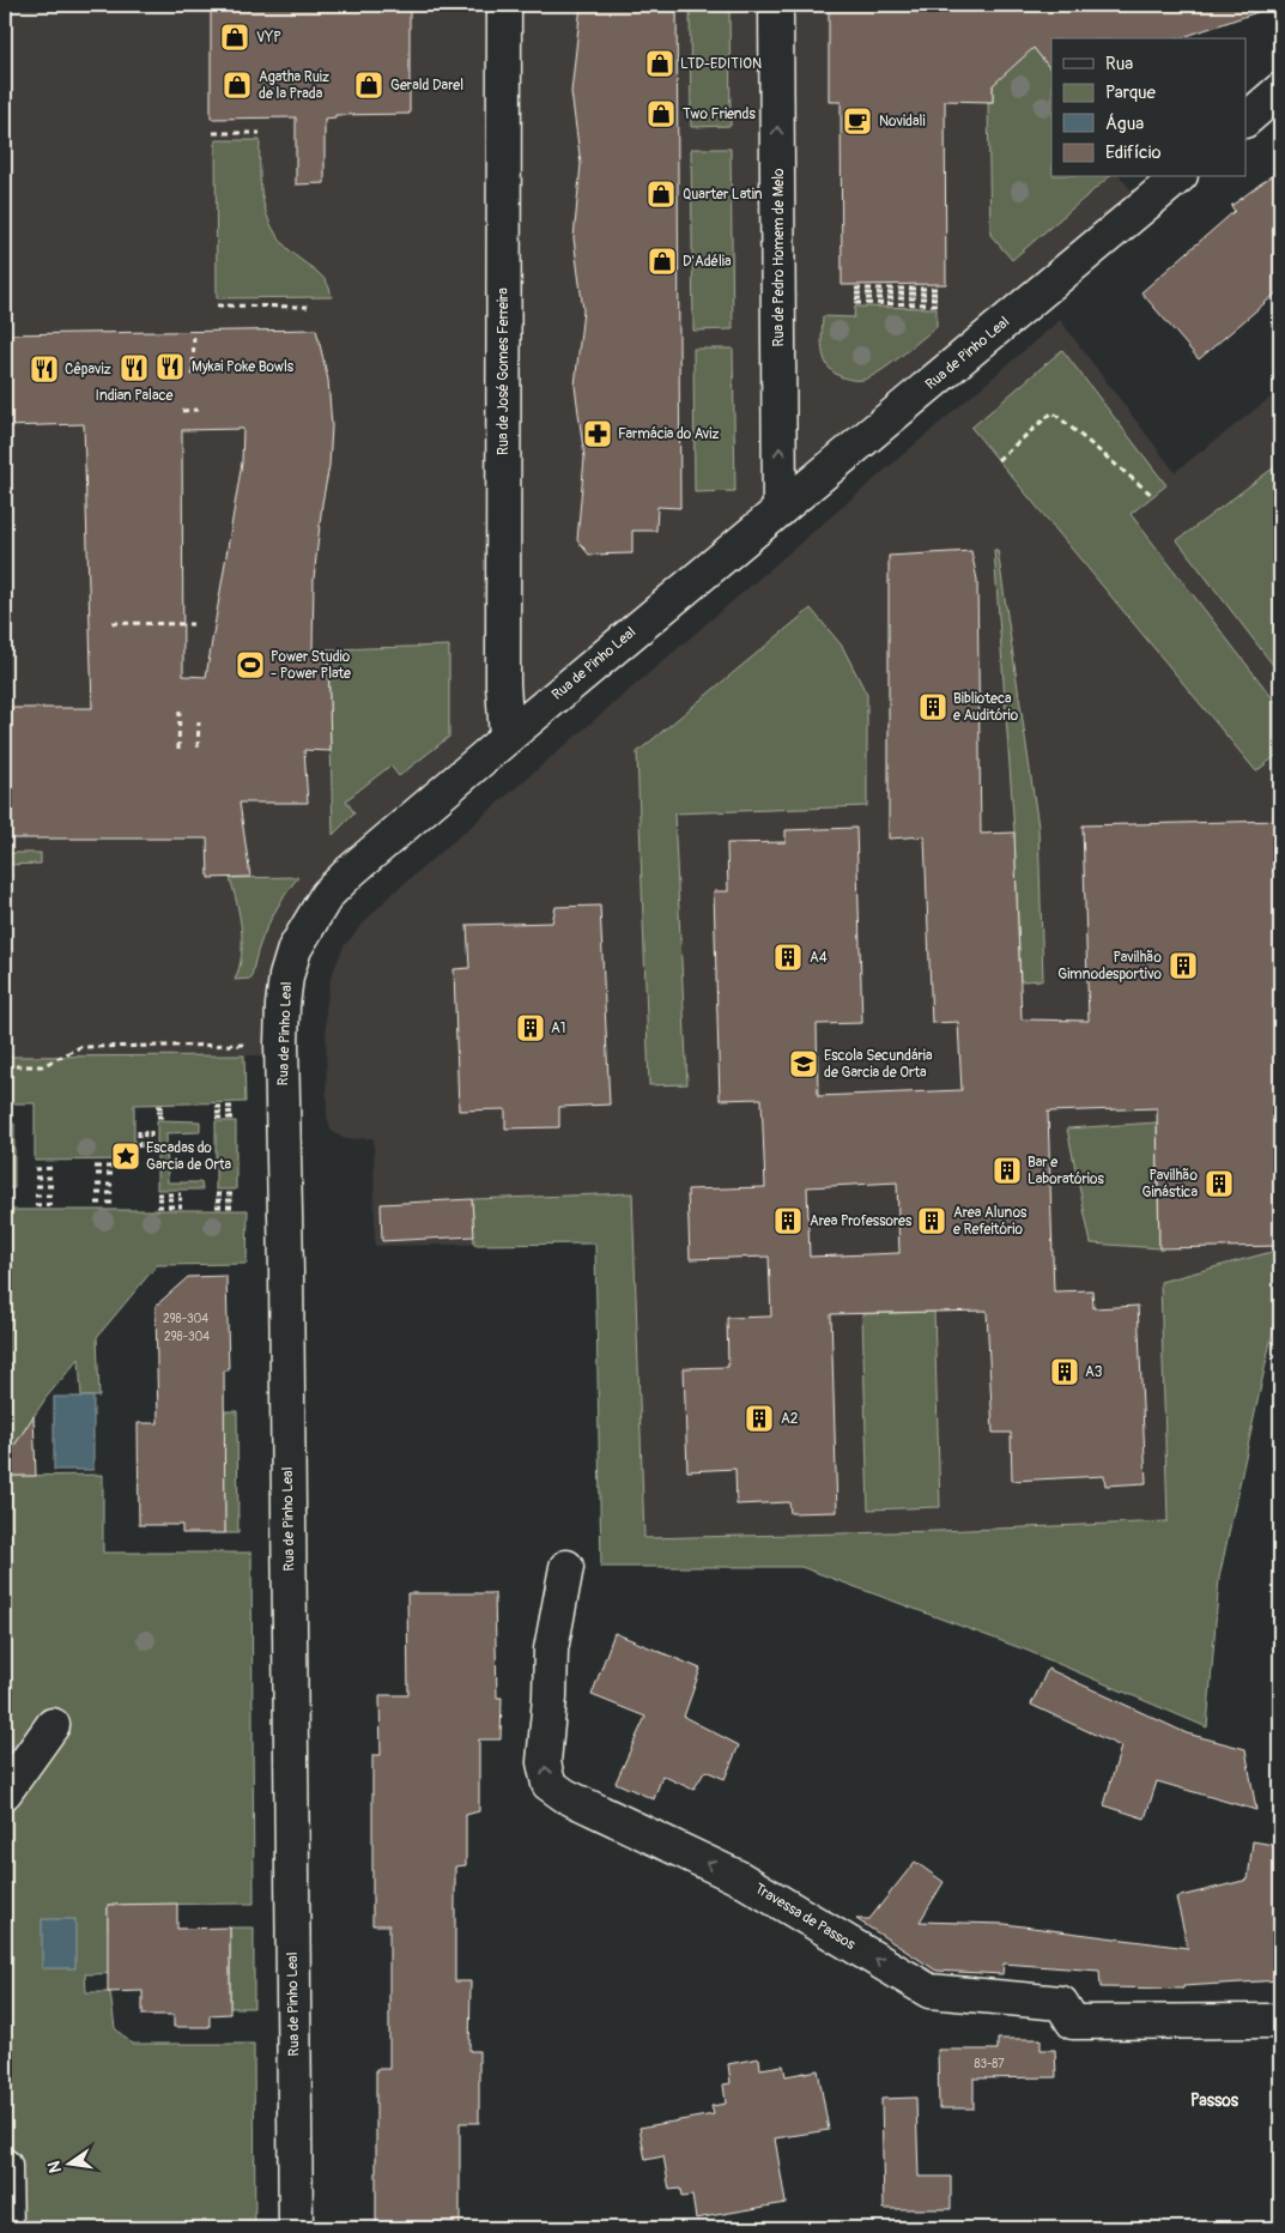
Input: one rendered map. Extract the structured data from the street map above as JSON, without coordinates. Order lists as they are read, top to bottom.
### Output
{
  "streets": {
    "street": [
      "Rua de Pedro Homem de Melo",
      "Rua de Pinho Leal",
      "Rua de José Gomes Ferreira",
      "Travessa de Passos"
    ]
  },
  "crossings": [
    ["Rua de Pedro Homem de Melo", "Rua de Pinho Leal"],
    ["Rua de Pinho Leal", "Rua de José Gomes Ferreira"]
  ],
  "one_way": ["Rua de Pedro Homem de Melo", "Travessa de Passos"],
  "districts": ["Passos"],
  "places": {
    "shop": [
      "VYP",
      "LTD-EDITION",
      "Agatha Ruiz de la Prada",
      "Gerald Darel",
      "Two Friends",
      "Quarter Latin",
      "D'Adélia"
    ],
    "cafe": ["Novidali"],
    "restaurant": ["Mykai Poke Bowls", "Indian Palace", "Cêpaviz"],
    "pharmacy": ["Farmácia do Aviz"],
    "sports": ["Power Studio - Power Plate"],
    "building": [
      "Biblioteca e Auditório",
      "A4",
      "Pavilhão Gimnodesportivo",
      "A1",
      "Bar e Laboratórios",
      "Pavilhão Ginástica",
      "Area Professores",
      "Area Alunos e Refeitório",
      "A3",
      "A2"
    ],
    "school or university": ["Escola Secundária de Garcia de Orta"],
    "place": ["Escadas do Garcia de Orta"]
  },
  "house_numbers": ["298-304", "298-304", "83-87"],
  "legend": [
    "Rua",
    "Parque",
    "Água",
    "Edifício"
  ],
  "north": "left"
}
